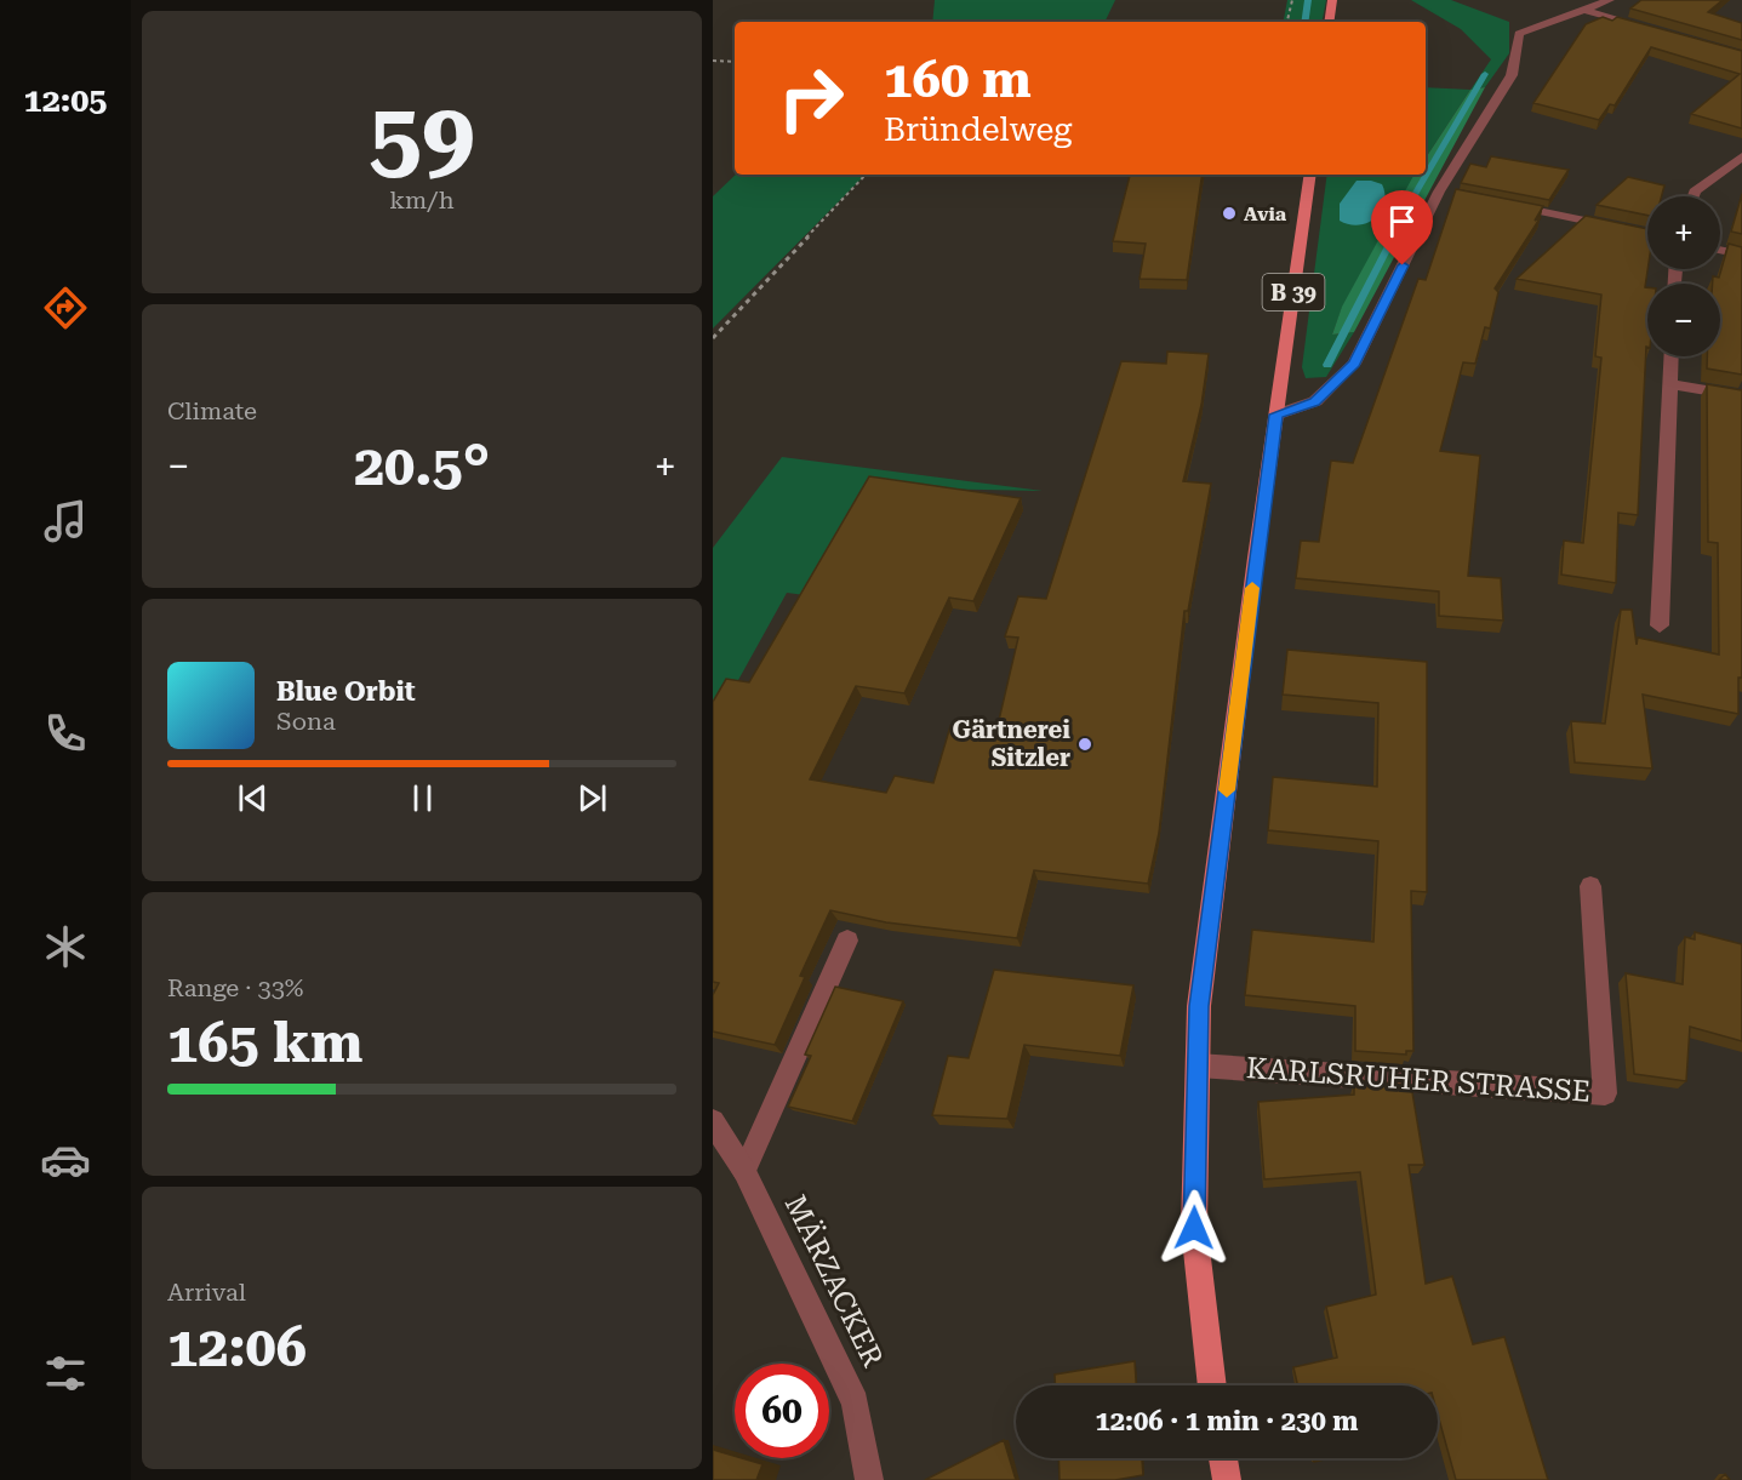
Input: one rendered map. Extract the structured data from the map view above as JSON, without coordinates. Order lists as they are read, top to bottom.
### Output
{
  "streets": {
    "main road": ["B 39"],
    "street": ["KARLSRUHER STRASSE", "MÄRZACKER"]
  },
  "crossings": [
    ["B 39", "KARLSRUHER STRASSE"]
  ],
  "places": ["Avia", "Gärtnerei Sitzler"],
  "page": {
    "tabs": "12:05",
    "tile": [
      ["59", "km/h"],
      "Climate",
      ["Range · 33%", "165 km"],
      ["Arrival", "12:06"]
    ],
    "turn": ["160 m", "Bründelweg"],
    "map_buttons": ["+", "−"],
    "heat": ["−", "20.5°", "+"],
    "song": ["Blue Orbit", "Sona"],
    "limit": "60",
    "trip": "12:06 · 1 min · 230 m"
  }
}
